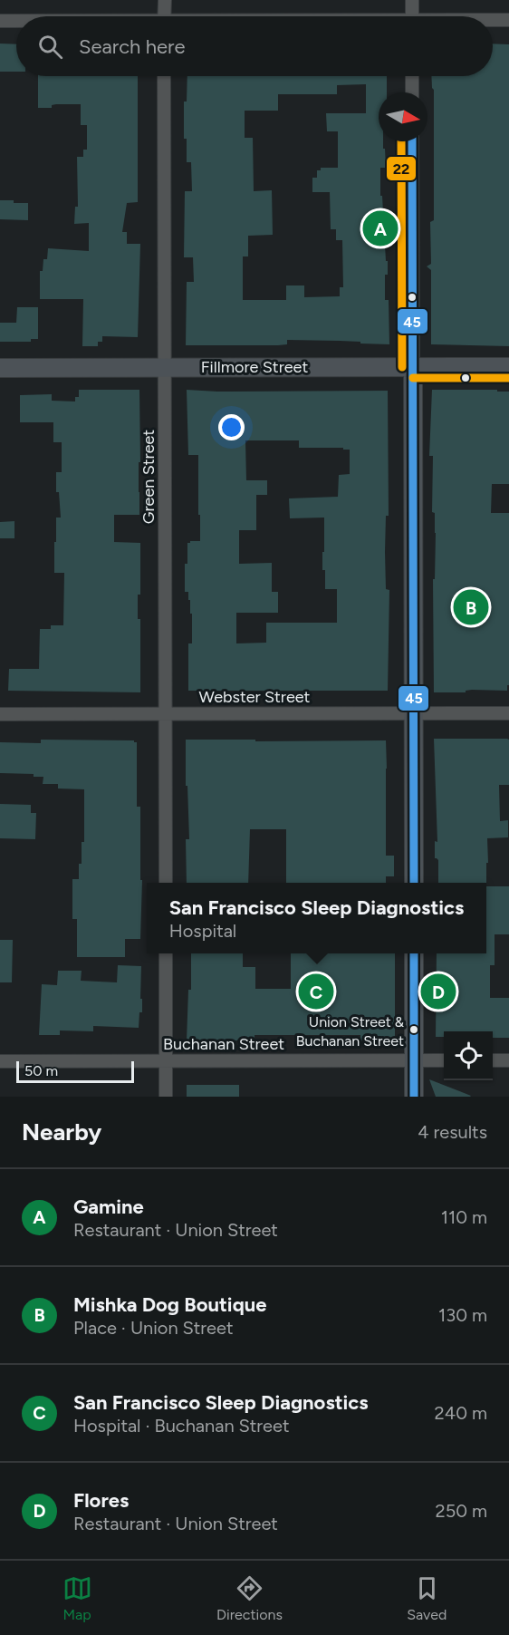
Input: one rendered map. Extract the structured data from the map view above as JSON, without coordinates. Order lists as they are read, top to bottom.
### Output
{
  "streets": {
    "street": [
      "Fillmore Street",
      "Green Street",
      "Webster Street",
      "Buchanan Street"
    ]
  },
  "crossings": [
    ["Fillmore Street", "Green Street"],
    ["Green Street", "Webster Street"]
  ],
  "places": ["Union Street & Buchanan Street"],
  "lines": ["transit line 45", "transit line 22"],
  "scale_bar": "50 m",
  "north": "right",
  "page": {
    "search": "Search here",
    "pins": [
      "A",
      "B",
      "C",
      "D"
    ],
    "popup": ["San Francisco Sleep Diagnostics", "Hospital"],
    "scale": "50 m",
    "heading": ["Nearby", "4 results"],
    "list": [
      {
        "mark": "A",
        "name": "Gamine",
        "note": "Restaurant · Union Street",
        "value": "110 m"
      },
      {
        "mark": "B",
        "name": "Mishka Dog Boutique",
        "note": "Place · Union Street",
        "value": "130 m"
      },
      {
        "mark": "C",
        "name": "San Francisco Sleep Diagnostics",
        "note": "Hospital · Buchanan Street",
        "value": "240 m"
      },
      {
        "mark": "D",
        "name": "Flores",
        "note": "Restaurant · Union Street",
        "value": "250 m"
      }
    ],
    "nav": ["Map", "Directions", "Saved"]
  }
}
